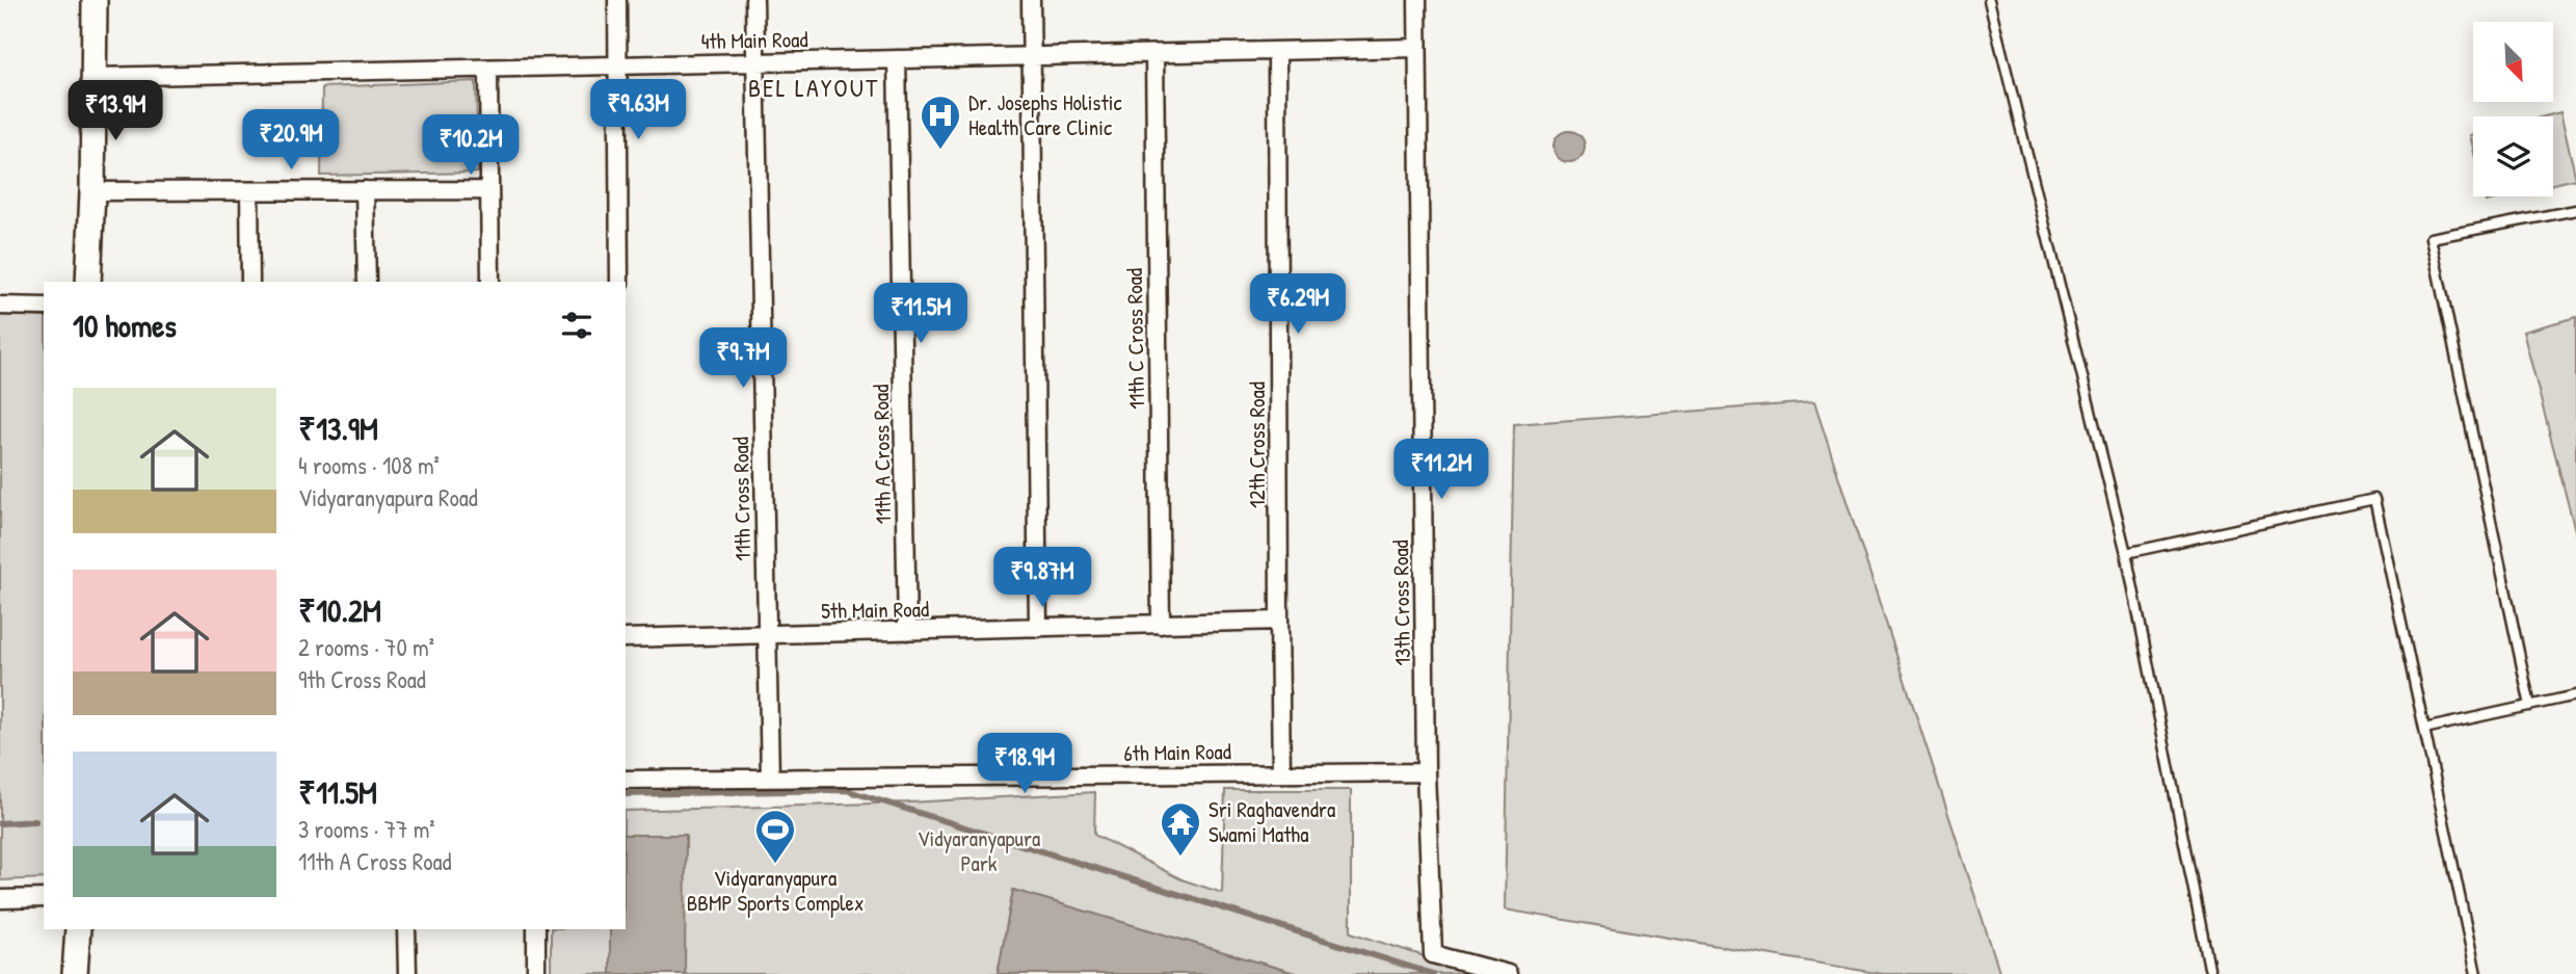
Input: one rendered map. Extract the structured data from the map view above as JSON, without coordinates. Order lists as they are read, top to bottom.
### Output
{
  "streets": {
    "street": [
      "4th Main Road",
      "11th C Cross Road",
      "12th Cross Road",
      "11th A Cross Road",
      "11th Cross Road",
      "13th Cross Road",
      "5th Main Road",
      "6th Main Road"
    ]
  },
  "crossings": [
    ["4th Main Road", "11th C Cross Road"],
    ["4th Main Road", "12th Cross Road"],
    ["4th Main Road", "11th A Cross Road"],
    ["4th Main Road", "11th Cross Road"],
    ["4th Main Road", "13th Cross Road"],
    ["11th C Cross Road", "5th Main Road"],
    ["12th Cross Road", "5th Main Road"],
    ["11th A Cross Road", "5th Main Road"],
    ["11th Cross Road", "5th Main Road"],
    ["11th Cross Road", "6th Main Road"],
    ["13th Cross Road", "6th Main Road"]
  ],
  "districts": ["BEL LAYOUT"],
  "parks": ["Vidyaranyapura Park"],
  "places": {
    "hospital": ["Dr. Josephs Holistic Health Care Clinic"],
    "temple": ["Sri Raghavendra Swami Matha"],
    "sports": ["Vidyaranyapura BBMP Sports Complex"]
  },
  "north": "bottom right",
  "page": {
    "price": [
      "₹9.63M",
      "₹13.9M",
      "₹20.9M",
      "₹10.2M",
      "₹6.29M",
      "₹11.5M",
      "₹9.7M",
      "₹11.2M",
      "₹9.87M",
      "₹18.9M"
    ],
    "heading": "10 homes",
    "list": [
      {
        "name": "₹13.9M",
        "note": "4 rooms · 108 m² · Vidyaranyapura Road"
      },
      {
        "name": "₹10.2M",
        "note": "2 rooms · 70 m² · 9th Cross Road"
      },
      {
        "name": "₹11.5M",
        "note": "3 rooms · 77 m² · 11th A Cross Road"
      }
    ]
  }
}
